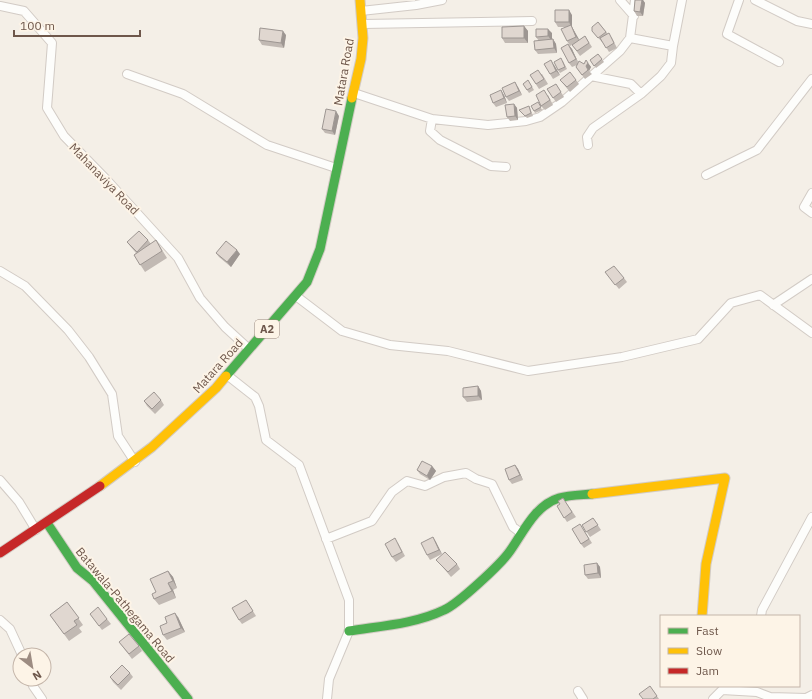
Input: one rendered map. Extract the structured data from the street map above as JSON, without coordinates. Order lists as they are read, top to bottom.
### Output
{
  "streets": {
    "main road": ["Matara Road", "A2", "Batawala-Pathegama Road"],
    "street": ["Mahanaviya Road"]
  },
  "crossings": [
    ["Matara Road", "Mahanaviya Road"],
    ["Matara Road", "Batawala-Pathegama Road"]
  ],
  "legend": ["Fast", "Slow", "Jam"],
  "scale_bar": "100 m",
  "north": "bottom right"
}
